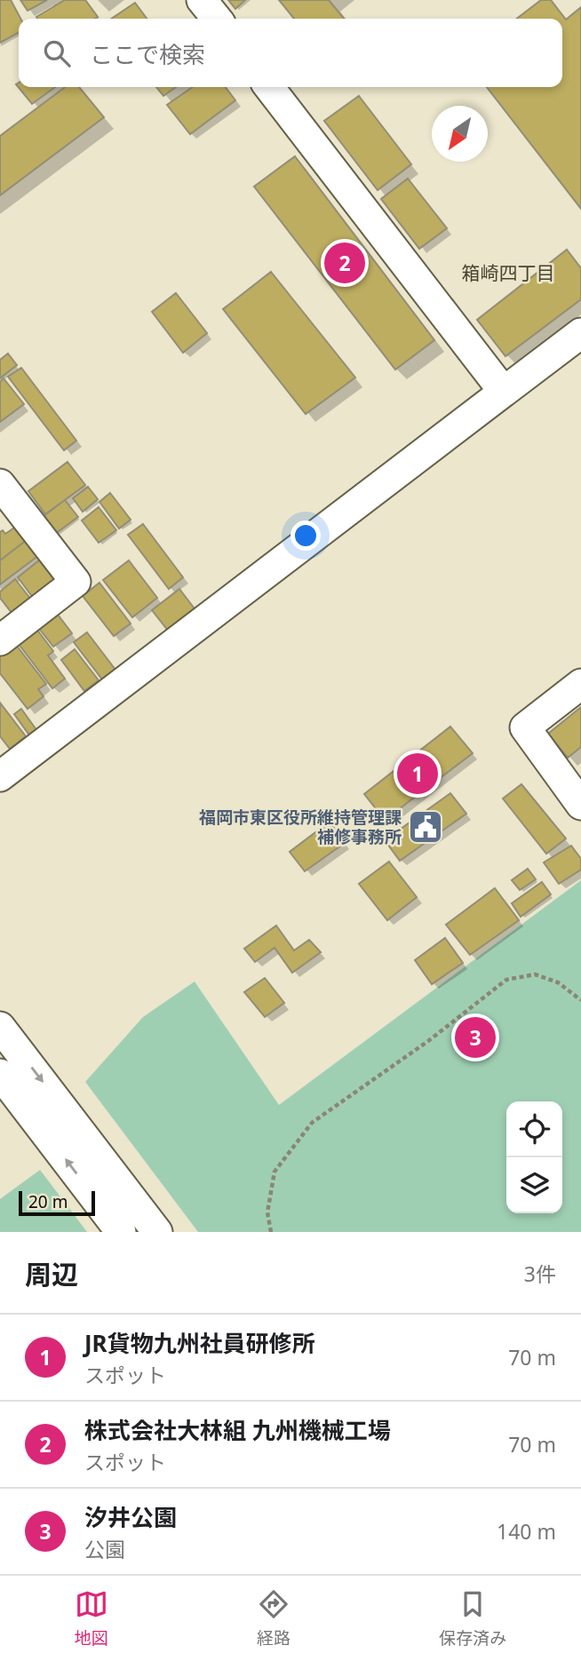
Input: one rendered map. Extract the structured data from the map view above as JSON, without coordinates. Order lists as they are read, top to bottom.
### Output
{
  "districts": ["箱崎四丁目"],
  "places": {
    "public building": ["福岡市東区役所維持管理課 補修事務所"]
  },
  "scale_bar": "20 m",
  "north": "bottom left",
  "page": {
    "search": "ここで検索",
    "pins": ["2", "1", "3"],
    "scale": "20 m",
    "heading": ["周辺", "3件"],
    "list": [
      {
        "mark": "1",
        "name": "JR貨物九州社員研修所",
        "note": "スポット",
        "value": "70 m"
      },
      {
        "mark": "2",
        "name": "株式会社大林組 九州機械工場",
        "note": "スポット",
        "value": "70 m"
      },
      {
        "mark": "3",
        "name": "汐井公園",
        "note": "公園",
        "value": "140 m"
      }
    ],
    "nav": ["地図", "経路", "保存済み"]
  }
}
